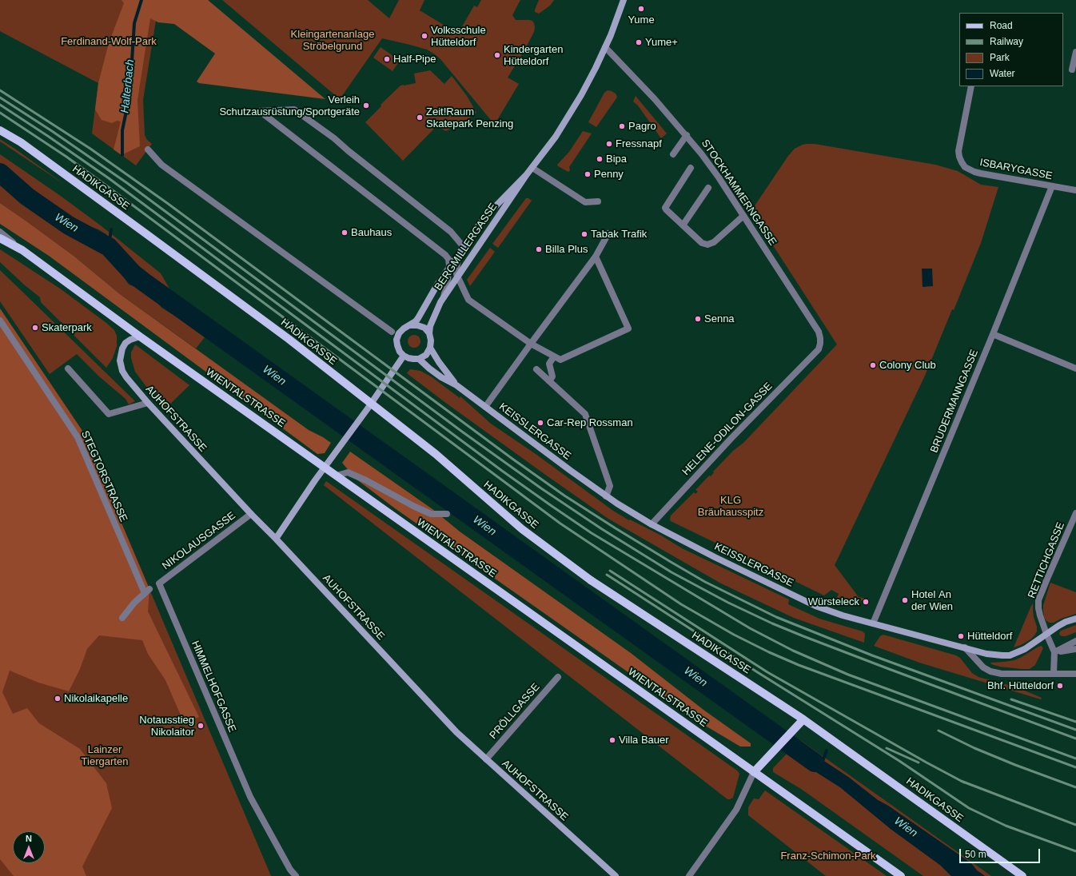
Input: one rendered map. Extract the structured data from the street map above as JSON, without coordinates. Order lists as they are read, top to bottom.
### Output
{
  "streets": {
    "main road": ["HADIKGASSE", "WIENTALSTRASSE"],
    "street": [
      "ISBARYGASSE",
      "STOCKHAMMERNGASSE",
      "BERGMILLERGASSE",
      "BRUDERMANNGASSE",
      "AUHOFSTRASSE",
      "HELENE-ODILON-GASSE",
      "KEISSLERGASSE",
      "STEGTORSTRASSE",
      "NIKOLAUSGASSE",
      "RETTICHGASSE",
      "HIMMELHOFGASSE",
      "PRÖLLGASSE"
    ]
  },
  "crossings": [
    ["ISBARYGASSE", "BRUDERMANNGASSE"],
    ["STOCKHAMMERNGASSE", "BERGMILLERGASSE"],
    ["STOCKHAMMERNGASSE", "HELENE-ODILON-GASSE"],
    ["BERGMILLERGASSE", "KEISSLERGASSE"],
    ["WIENTALSTRASSE", "AUHOFSTRASSE"],
    ["BRUDERMANNGASSE", "KEISSLERGASSE"],
    ["AUHOFSTRASSE", "NIKOLAUSGASSE"],
    ["AUHOFSTRASSE", "PRÖLLGASSE"],
    ["HELENE-ODILON-GASSE", "KEISSLERGASSE"],
    ["KEISSLERGASSE", "RETTICHGASSE"],
    ["NIKOLAUSGASSE", "HIMMELHOFGASSE"]
  ],
  "water": ["Halterbach", "Wien"],
  "parks": [
    "Kleingartenanlage Ströbelgrund",
    "Ferdinand-Wolf-Park",
    "KLG Bräuhausspitz",
    "Lainzer Tiergarten",
    "Franz-Schimon-Park"
  ],
  "places": [
    "Yume",
    "Volksschule Hütteldorf",
    "Yume+",
    "Kindergarten Hütteldorf",
    "Half-Pipe",
    "Verleih Schutzausrüstung/Sportgeräte",
    "Zeit!Raum Skatepark Penzing",
    "Pagro",
    "Fressnapf",
    "Bipa",
    "Penny",
    "Bauhaus",
    "Tabak Trafik",
    "Billa Plus",
    "Senna",
    "Skaterpark",
    "Colony Club",
    "Car-Rep Rossman",
    "Hotel An der Wien",
    "Würsteleck",
    "Hütteldorf",
    "Bhf. Hütteldorf",
    "Nikolaikapelle",
    "Notausstieg Nikolaitor",
    "Villa Bauer"
  ],
  "legend": [
    "Road",
    "Railway",
    "Park",
    "Water"
  ],
  "scale_bar": "50 m",
  "north": "top"
}
